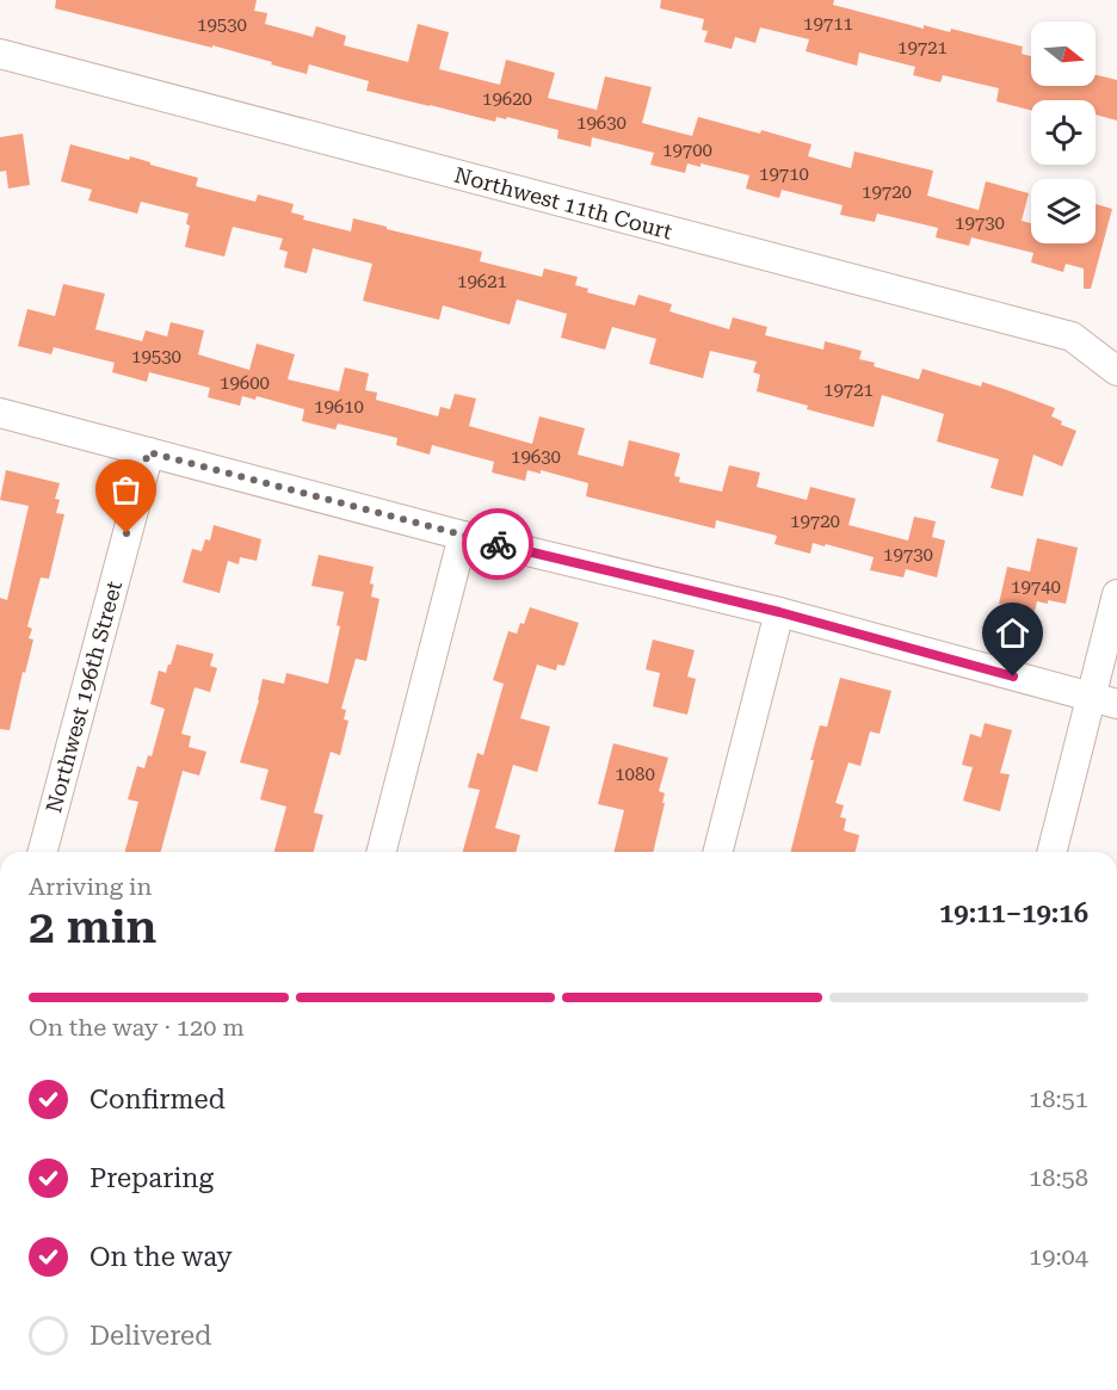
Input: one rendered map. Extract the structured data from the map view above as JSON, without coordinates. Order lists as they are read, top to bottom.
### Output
{
  "streets": {
    "street": ["Northwest 11th Court", "Northwest 196th Street"]
  },
  "house_numbers": [
    "19711",
    "19530",
    "19721",
    "19620",
    "19630",
    "19700",
    "19710",
    "19720",
    "19730",
    "19621",
    "19530",
    "19600",
    "19721",
    "19610",
    "19630",
    "19720",
    "19730",
    "19740",
    "1080"
  ],
  "north": "right",
  "page": {
    "heading": ["2 min", "Arriving in", "19:11–19:16"],
    "bar": "On the way · 120 m",
    "list": [
      ["Confirmed", "18:51"],
      ["Preparing", "18:58"],
      ["On the way", "19:04"],
      "Delivered"
    ]
  }
}
